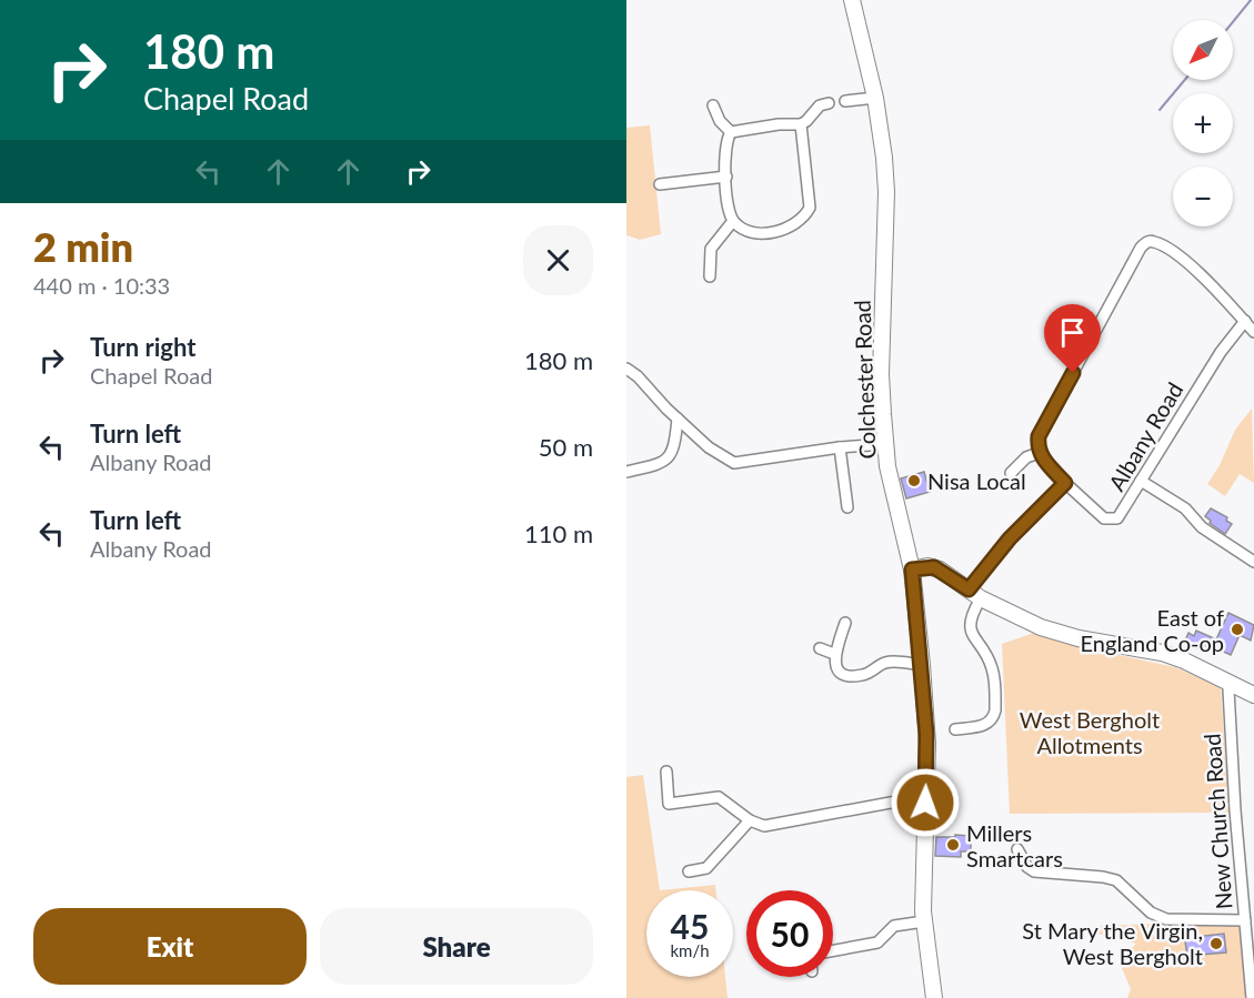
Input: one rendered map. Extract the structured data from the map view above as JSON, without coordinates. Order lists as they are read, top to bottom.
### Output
{
  "streets": {
    "main road": ["Colchester Road"],
    "street": ["Albany Road", "New Church Road"]
  },
  "parks": ["West Bergholt Allotments"],
  "places": [
    "Nisa Local",
    "East of England Co-op",
    "Millers Smartcars",
    "St Mary the Virgin, West Bergholt"
  ],
  "north": "bottom left",
  "page": {
    "turn": ["180 m", "Chapel Road"],
    "map_buttons": ["+", "−"],
    "heading": ["2 min", "440 m · 10:33"],
    "list": [
      {
        "name": "Turn right",
        "note": "Chapel Road",
        "value": "180 m"
      },
      {
        "name": "Turn left",
        "note": "Albany Road",
        "value": "50 m"
      },
      {
        "name": "Turn left",
        "note": "Albany Road",
        "value": "110 m"
      }
    ],
    "speed": "45 km/h",
    "limit": "50",
    "buttons": ["Exit", "Share"]
  }
}
